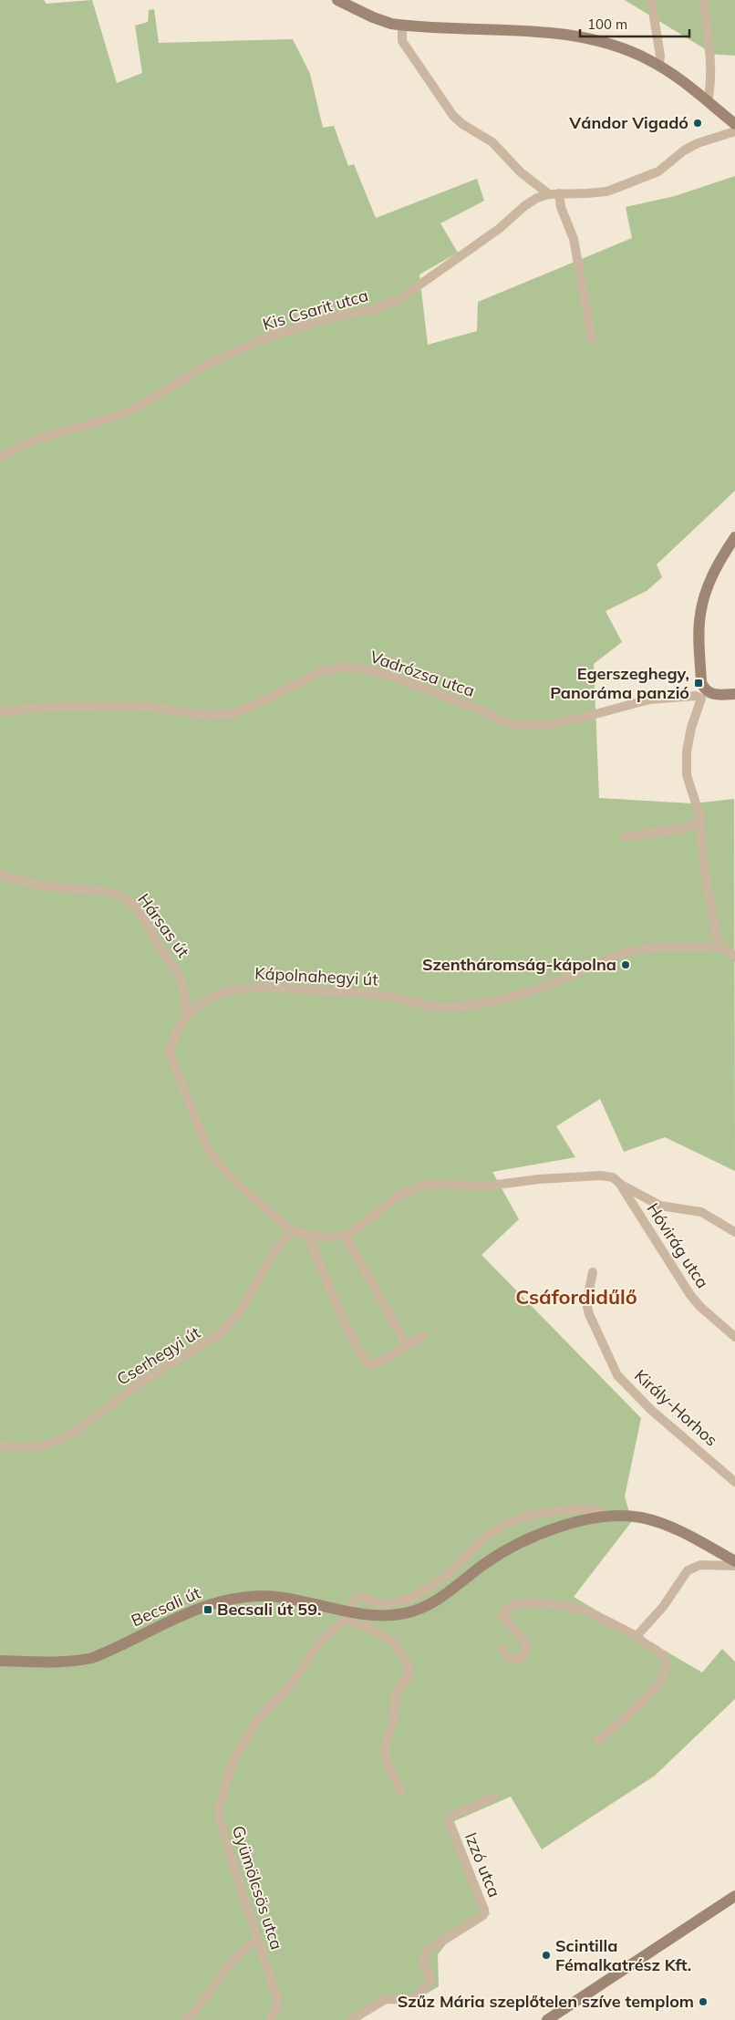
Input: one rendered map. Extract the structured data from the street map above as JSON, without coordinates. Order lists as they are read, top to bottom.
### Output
{
  "streets": {
    "main road": ["Becsali út"],
    "street": [
      "Kis Csarit utca",
      "Vadrózsa utca",
      "Hársas út",
      "Kápolnahegyi út",
      "Hóvirág utca",
      "Cserhegyi út",
      "Király-Horhos",
      "Izzó utca",
      "Gyümölcsös utca"
    ]
  },
  "crossings": [
    ["Hársas út", "Kápolnahegyi út"],
    ["Kápolnahegyi út", "Hóvirág utca"],
    ["Kápolnahegyi út", "Cserhegyi út"],
    ["Becsali út", "Gyümölcsös utca"]
  ],
  "districts": ["Csáfordidűlő"],
  "places": {
    "other": [
      "Vándor Vigadó",
      "Szentháromság-kápolna",
      "Scintilla Fémalkatrész Kft.",
      "Szűz Mária szeplőtelen szíve templom"
    ],
    "transit": ["Egerszeghegy, Panoráma panzió", "Becsali út 59."]
  },
  "scale_bar": "100 m"
}
